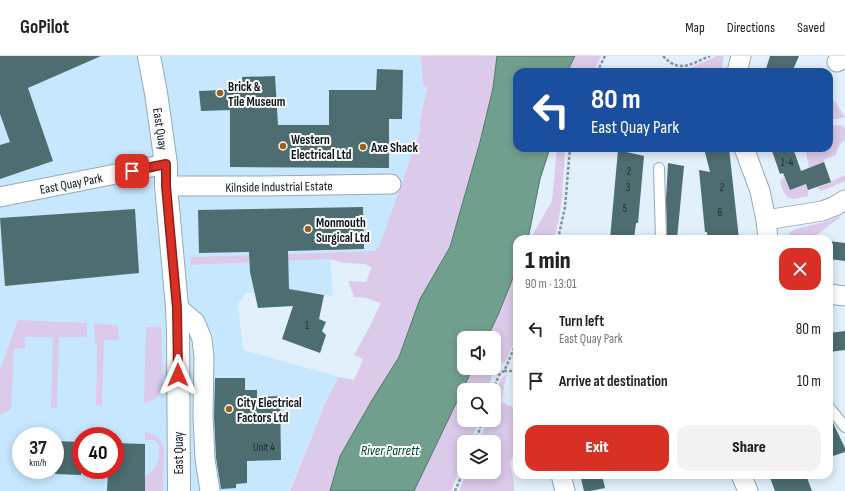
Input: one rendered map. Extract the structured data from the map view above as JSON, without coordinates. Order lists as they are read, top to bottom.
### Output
{
  "streets": {
    "street": ["East Quay", "East Quay Park", "Kilnside Industrial Estate"]
  },
  "crossings": [
    ["East Quay", "East Quay Park"],
    ["East Quay", "Kilnside Industrial Estate"]
  ],
  "water": ["River Parrett"],
  "places": [
    "Brick & Tile Museum",
    "Western Electrical Ltd",
    "Axe Shack",
    "Monmouth Surgical Ltd",
    "City Electrical Factors Ltd"
  ],
  "house_numbers": [
    "1-4",
    "2",
    "3",
    "2",
    "5",
    "6",
    "1",
    "Unit 4"
  ],
  "page": {
    "header": "GoPilot",
    "nav": ["Map", "Directions", "Saved"],
    "turn": ["80 m", "East Quay Park"],
    "heading": ["1 min", "90 m · 13:01"],
    "list": [
      {
        "name": "Turn left",
        "note": "East Quay Park",
        "value": "80 m"
      },
      {
        "name": "Arrive at destination",
        "value": "10 m"
      }
    ],
    "buttons": ["Exit", "Share"],
    "speed": "37 km/h",
    "limit": "40"
  }
}
